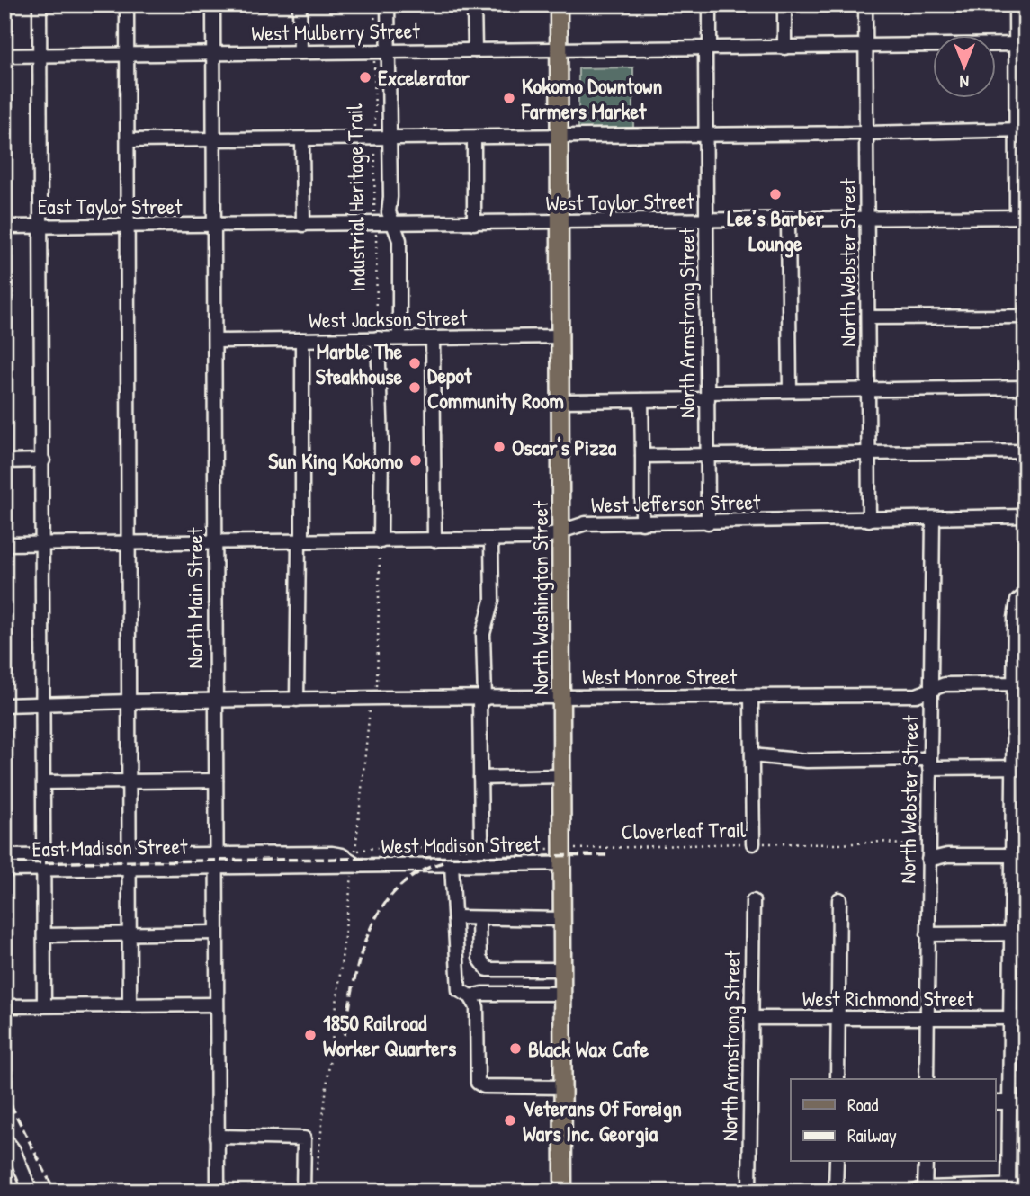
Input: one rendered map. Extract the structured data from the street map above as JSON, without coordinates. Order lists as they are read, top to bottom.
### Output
{
  "streets": {
    "main road": ["North Washington Street"],
    "street": [
      "West Mulberry Street",
      "West Taylor Street",
      "East Taylor Street",
      "North Webster Street",
      "West Jackson Street",
      "North Armstrong Street",
      "West Jefferson Street",
      "North Main Street",
      "West Monroe Street",
      "West Madison Street",
      "East Madison Street",
      "West Richmond Street"
    ],
    "path": ["Industrial Heritage Trail", "Cloverleaf Trail"]
  },
  "crossings": [
    ["West Mulberry Street", "Industrial Heritage Trail"],
    ["West Mulberry Street", "North Webster Street"],
    ["West Mulberry Street", "North Armstrong Street"],
    ["West Mulberry Street", "North Main Street"],
    ["West Mulberry Street", "North Washington Street"],
    ["Industrial Heritage Trail", "West Taylor Street"],
    ["Industrial Heritage Trail", "West Jackson Street"],
    ["West Taylor Street", "East Taylor Street"],
    ["West Taylor Street", "North Webster Street"],
    ["West Taylor Street", "North Armstrong Street"],
    ["West Taylor Street", "North Main Street"],
    ["West Taylor Street", "North Washington Street"],
    ["East Taylor Street", "North Main Street"],
    ["North Webster Street", "West Jefferson Street"],
    ["North Webster Street", "West Monroe Street"],
    ["North Webster Street", "Cloverleaf Trail"],
    ["North Webster Street", "West Richmond Street"],
    ["West Jackson Street", "North Main Street"],
    ["West Jackson Street", "North Washington Street"],
    ["North Armstrong Street", "West Jefferson Street"],
    ["North Armstrong Street", "West Richmond Street"],
    ["West Jefferson Street", "North Main Street"],
    ["West Jefferson Street", "North Washington Street"],
    ["North Main Street", "West Monroe Street"],
    ["North Main Street", "West Madison Street"],
    ["North Main Street", "East Madison Street"],
    ["North Washington Street", "West Monroe Street"],
    ["North Washington Street", "Cloverleaf Trail"],
    ["North Washington Street", "West Madison Street"],
    ["Cloverleaf Trail", "West Madison Street"],
    ["West Madison Street", "East Madison Street"]
  ],
  "places": [
    "Excelerator",
    "Kokomo Downtown Farmers Market",
    "Lee’s Barber Lounge",
    "Marble The Steakhouse",
    "Depot Community Room",
    "Oscar's Pizza",
    "Sun King Kokomo",
    "1850 Railroad Worker Quarters",
    "Black Wax Cafe",
    "Veterans Of Foreign Wars Inc. Georgia"
  ],
  "legend": ["Road", "Railway"],
  "north": "bottom"
}
